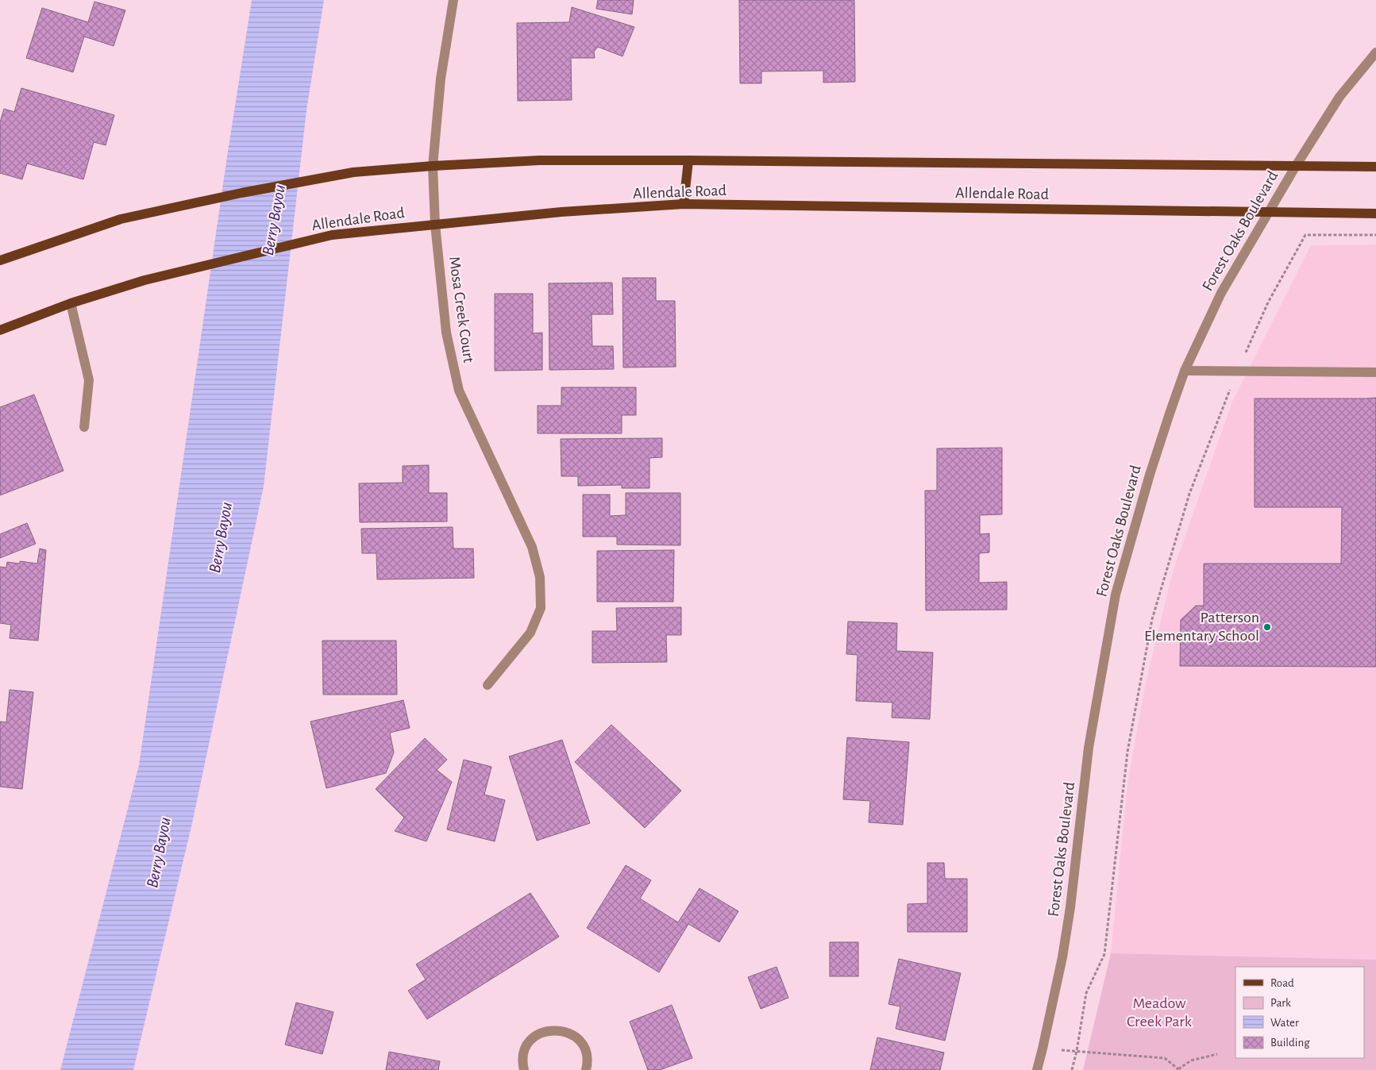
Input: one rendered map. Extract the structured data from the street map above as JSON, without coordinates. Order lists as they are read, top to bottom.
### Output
{
  "streets": {
    "main road": ["Allendale Road"],
    "street": ["Forest Oaks Boulevard", "Mosa Creek Court"]
  },
  "crossings": [
    ["Allendale Road", "Forest Oaks Boulevard"],
    ["Allendale Road", "Mosa Creek Court"]
  ],
  "water": ["Berry Bayou"],
  "parks": ["Meadow Creek Park"],
  "places": ["Patterson Elementary School"],
  "legend": [
    "Road",
    "Park",
    "Water",
    "Building"
  ]
}
